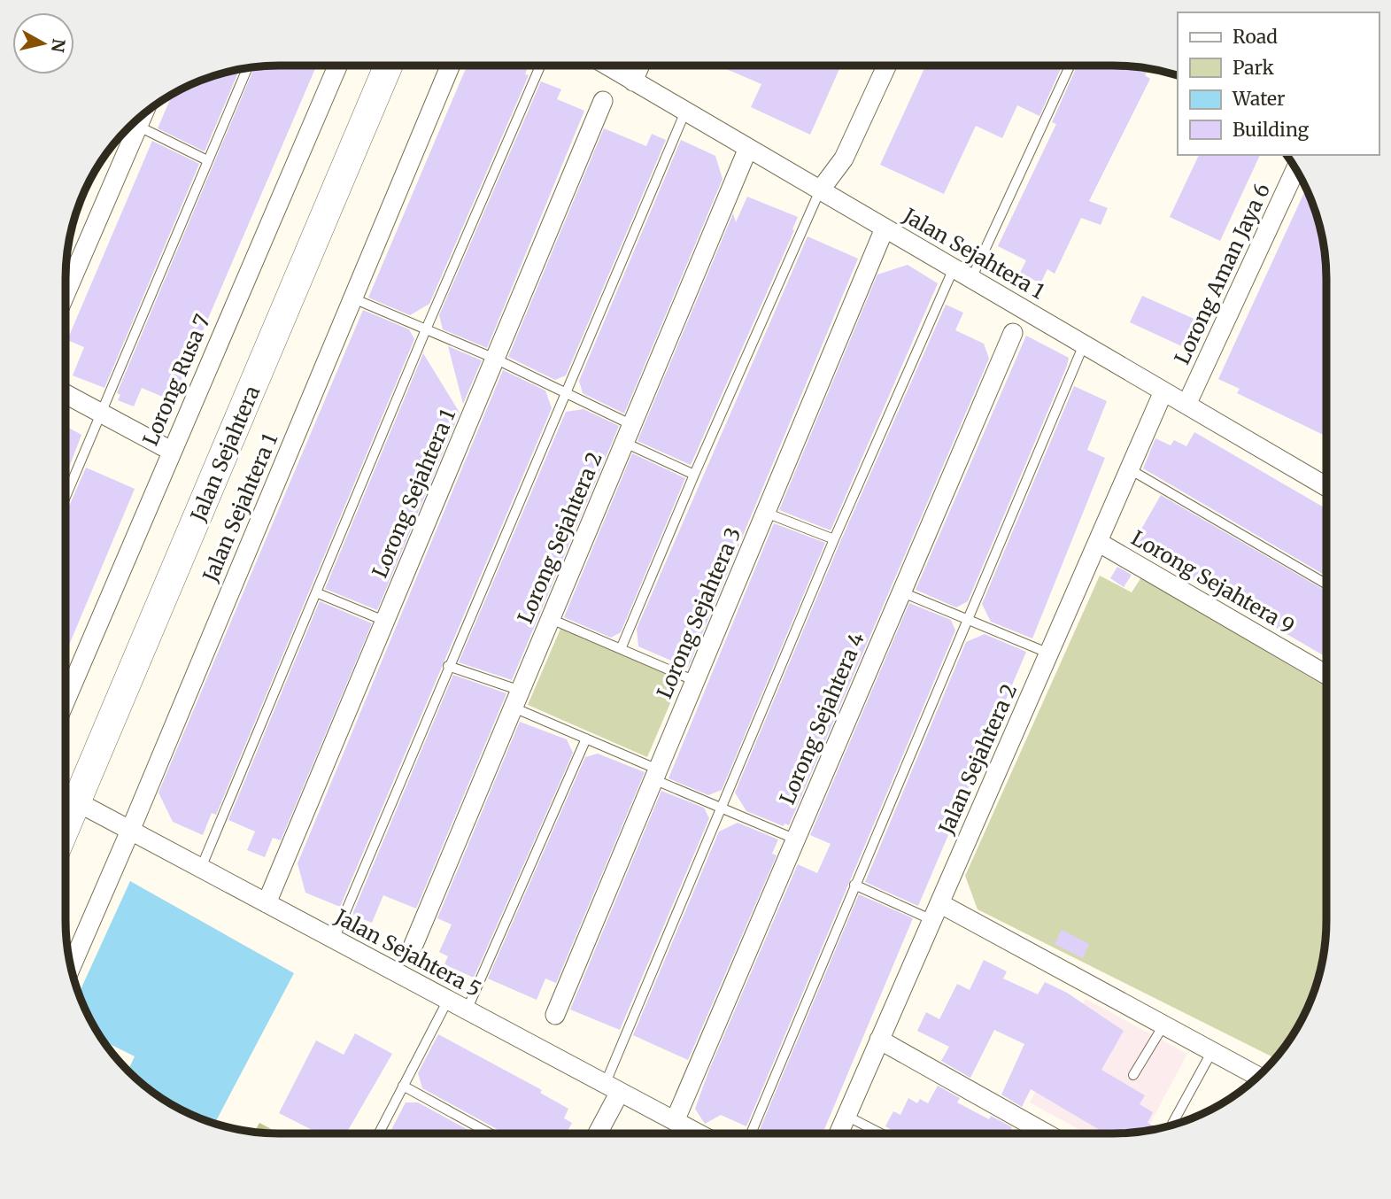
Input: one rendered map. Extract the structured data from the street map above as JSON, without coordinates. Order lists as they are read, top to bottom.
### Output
{
  "streets": {
    "main road": ["Jalan Sejahtera"],
    "street": [
      "Jalan Sejahtera 1",
      "Lorong Aman Jaya 6",
      "Lorong Rusa 7",
      "Lorong Sejahtera 1",
      "Lorong Sejahtera 2",
      "Lorong Sejahtera 9",
      "Lorong Sejahtera 3",
      "Lorong Sejahtera 4",
      "Jalan Sejahtera 2",
      "Jalan Sejahtera 5"
    ]
  },
  "crossings": [
    ["Jalan Sejahtera 1", "Lorong Aman Jaya 6"],
    ["Jalan Sejahtera 1", "Lorong Sejahtera 2"],
    ["Jalan Sejahtera 1", "Lorong Sejahtera 3"],
    ["Jalan Sejahtera 1", "Jalan Sejahtera 2"],
    ["Jalan Sejahtera 1", "Jalan Sejahtera 5"],
    ["Jalan Sejahtera", "Jalan Sejahtera 5"],
    ["Lorong Sejahtera 1", "Jalan Sejahtera 5"],
    ["Lorong Sejahtera 9", "Jalan Sejahtera 2"],
    ["Lorong Sejahtera 4", "Jalan Sejahtera 5"]
  ],
  "legend": [
    "Road",
    "Park",
    "Water",
    "Building"
  ],
  "north": "right"
}
